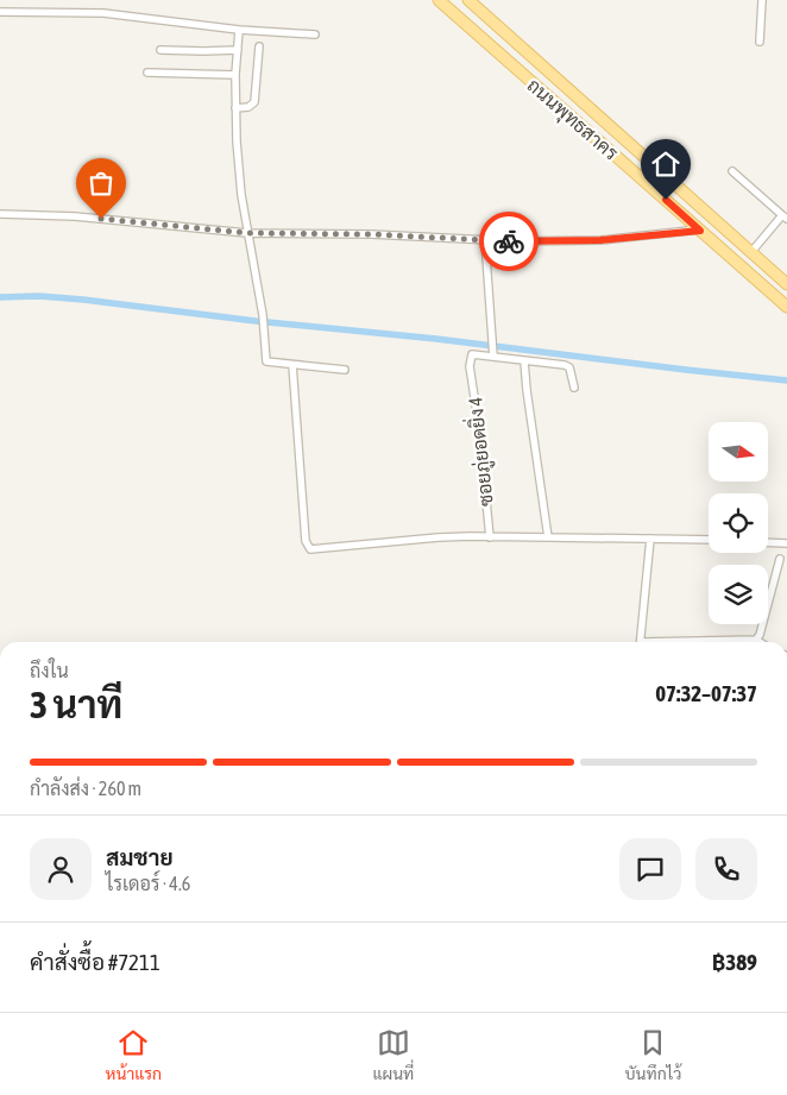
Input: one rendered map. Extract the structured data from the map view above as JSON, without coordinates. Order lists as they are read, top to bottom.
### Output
{
  "streets": {
    "main road": ["ถนนพุทธสาคร"],
    "street": ["ซอยภู่ยอดยิ่ง 4"]
  },
  "north": "right",
  "page": {
    "heading": ["3 นาที", "ถึงใน", "07:32–07:37"],
    "panel": [
      "สมชาย",
      "ไรเดอร์ · 4.6",
      "คำสั่งซื้อ #7211",
      "฿389"
    ],
    "bar": "กำลังส่ง · 260 m",
    "tabs": ["หน้าแรก", "แผนที่", "บันทึกไว้"]
  }
}
